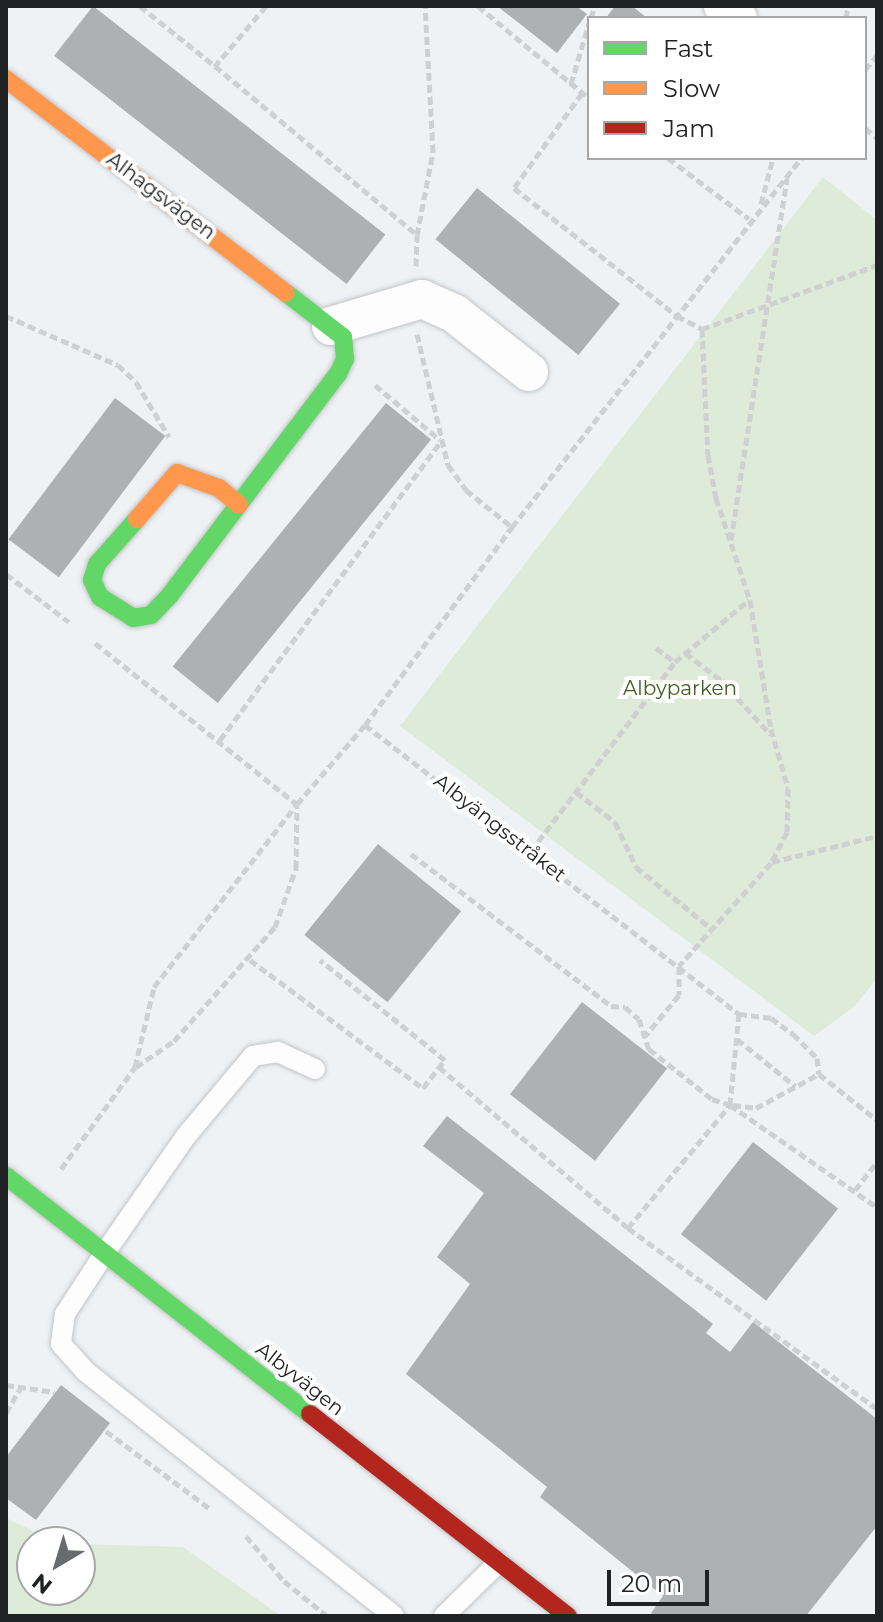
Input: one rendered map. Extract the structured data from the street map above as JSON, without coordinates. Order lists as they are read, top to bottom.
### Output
{
  "streets": {
    "street": ["Alhagsvägen", "Albyvägen"],
    "path": ["Albyängsstråket"]
  },
  "parks": ["Albyparken"],
  "legend": ["Fast", "Slow", "Jam"],
  "scale_bar": "20 m",
  "north": "bottom left"
}
